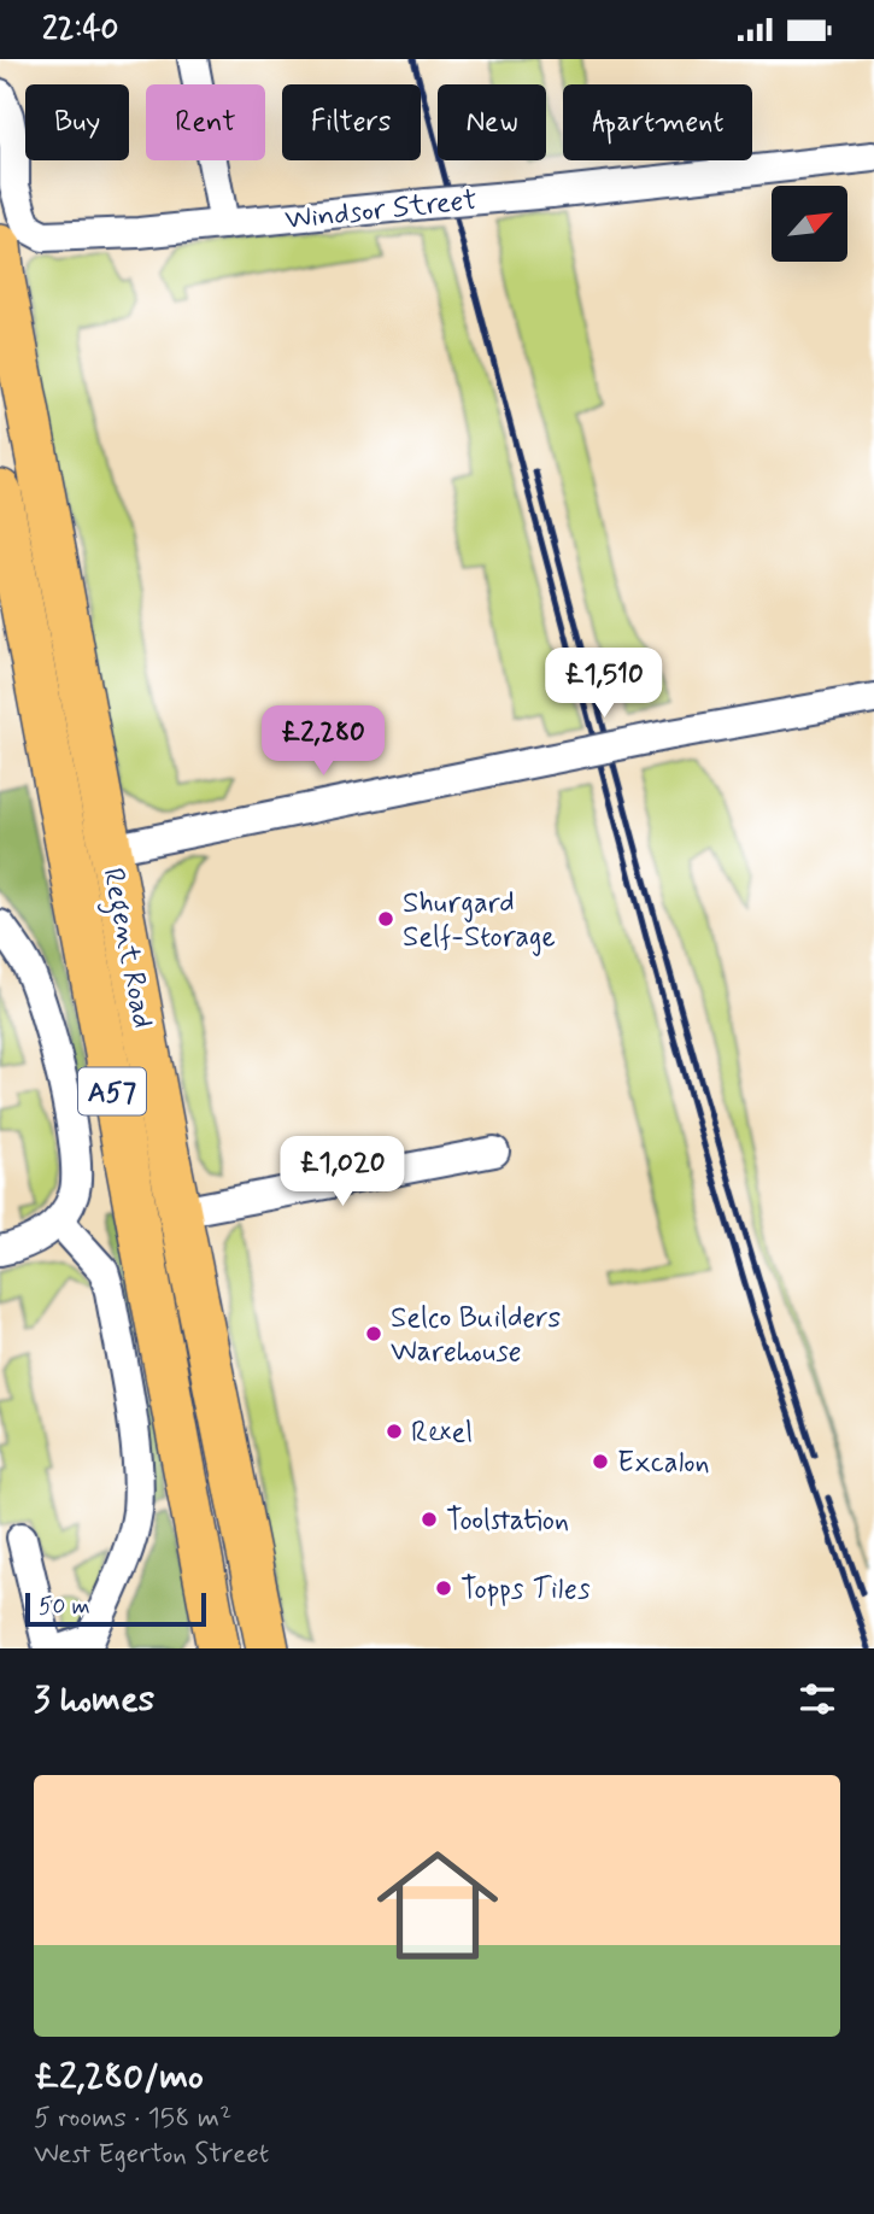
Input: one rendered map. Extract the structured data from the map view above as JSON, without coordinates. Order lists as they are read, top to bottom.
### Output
{
  "streets": {
    "highway": ["Regent Road", "A57"],
    "street": ["Windsor Street"]
  },
  "places": [
    "Shurgard Self-Storage",
    "Selco Builders Warehouse",
    "Rexel",
    "Excalon",
    "Toolstation",
    "Topps Tiles"
  ],
  "scale_bar": "50 m",
  "north": "top right",
  "page": {
    "status": "22:40",
    "chip": [
      "Buy",
      "Rent",
      "Filters",
      "New",
      "Apartment"
    ],
    "price": ["£1,510", "£2,280", "£1,020"],
    "scale": "50 m",
    "heading": "3 homes",
    "list": [
      {
        "name": "£2,280/mo",
        "note": "5 rooms · 158 m² · West Egerton Street"
      }
    ]
  }
}
